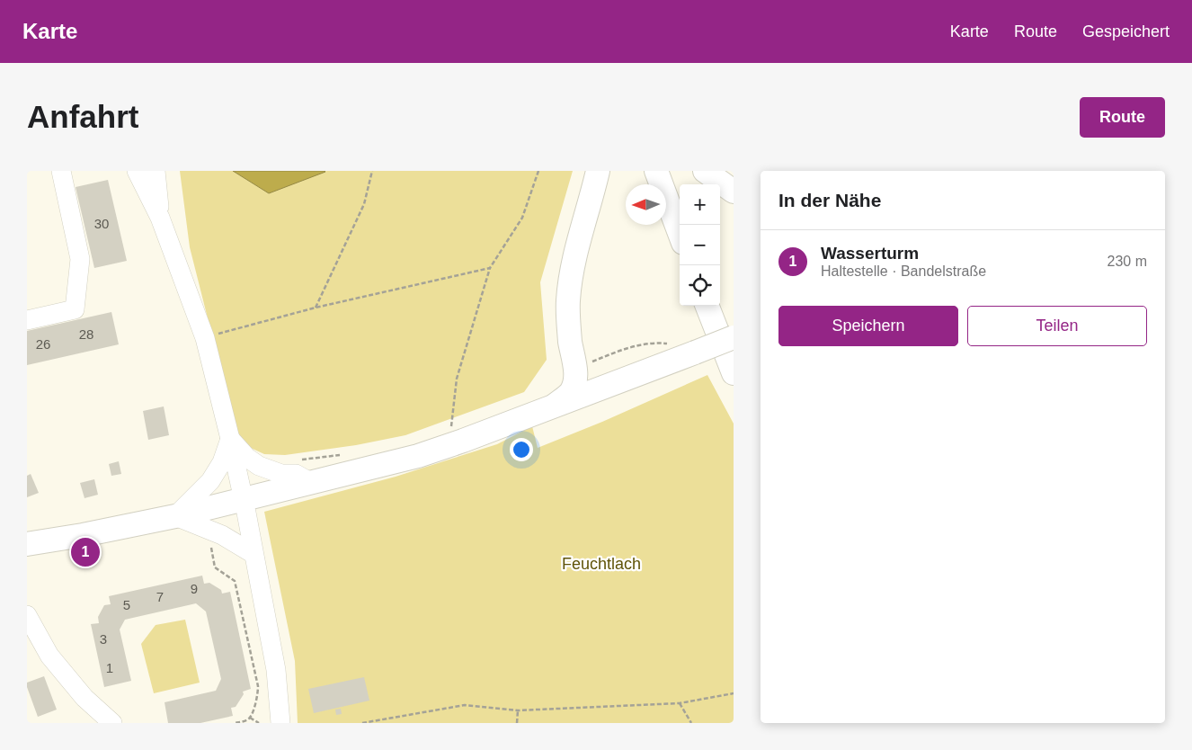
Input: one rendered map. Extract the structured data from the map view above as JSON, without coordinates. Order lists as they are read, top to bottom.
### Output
{
  "parks": ["Feuchtlach"],
  "house_numbers": [
    "30",
    "28",
    "26",
    "9",
    "7",
    "5",
    "3",
    "1"
  ],
  "north": "left",
  "page": {
    "header": "Karte",
    "nav": ["Karte", "Route", "Gespeichert"],
    "buttons": [
      "Route",
      ["Speichern", "Teilen"]
    ],
    "title": "Anfahrt",
    "heading": "In der Nähe",
    "map_buttons": ["+", "−"],
    "list": [
      {
        "mark": "1",
        "name": "Wasserturm",
        "note": "Haltestelle · Bandelstraße",
        "value": "230 m"
      }
    ],
    "pins": "1"
  }
}
